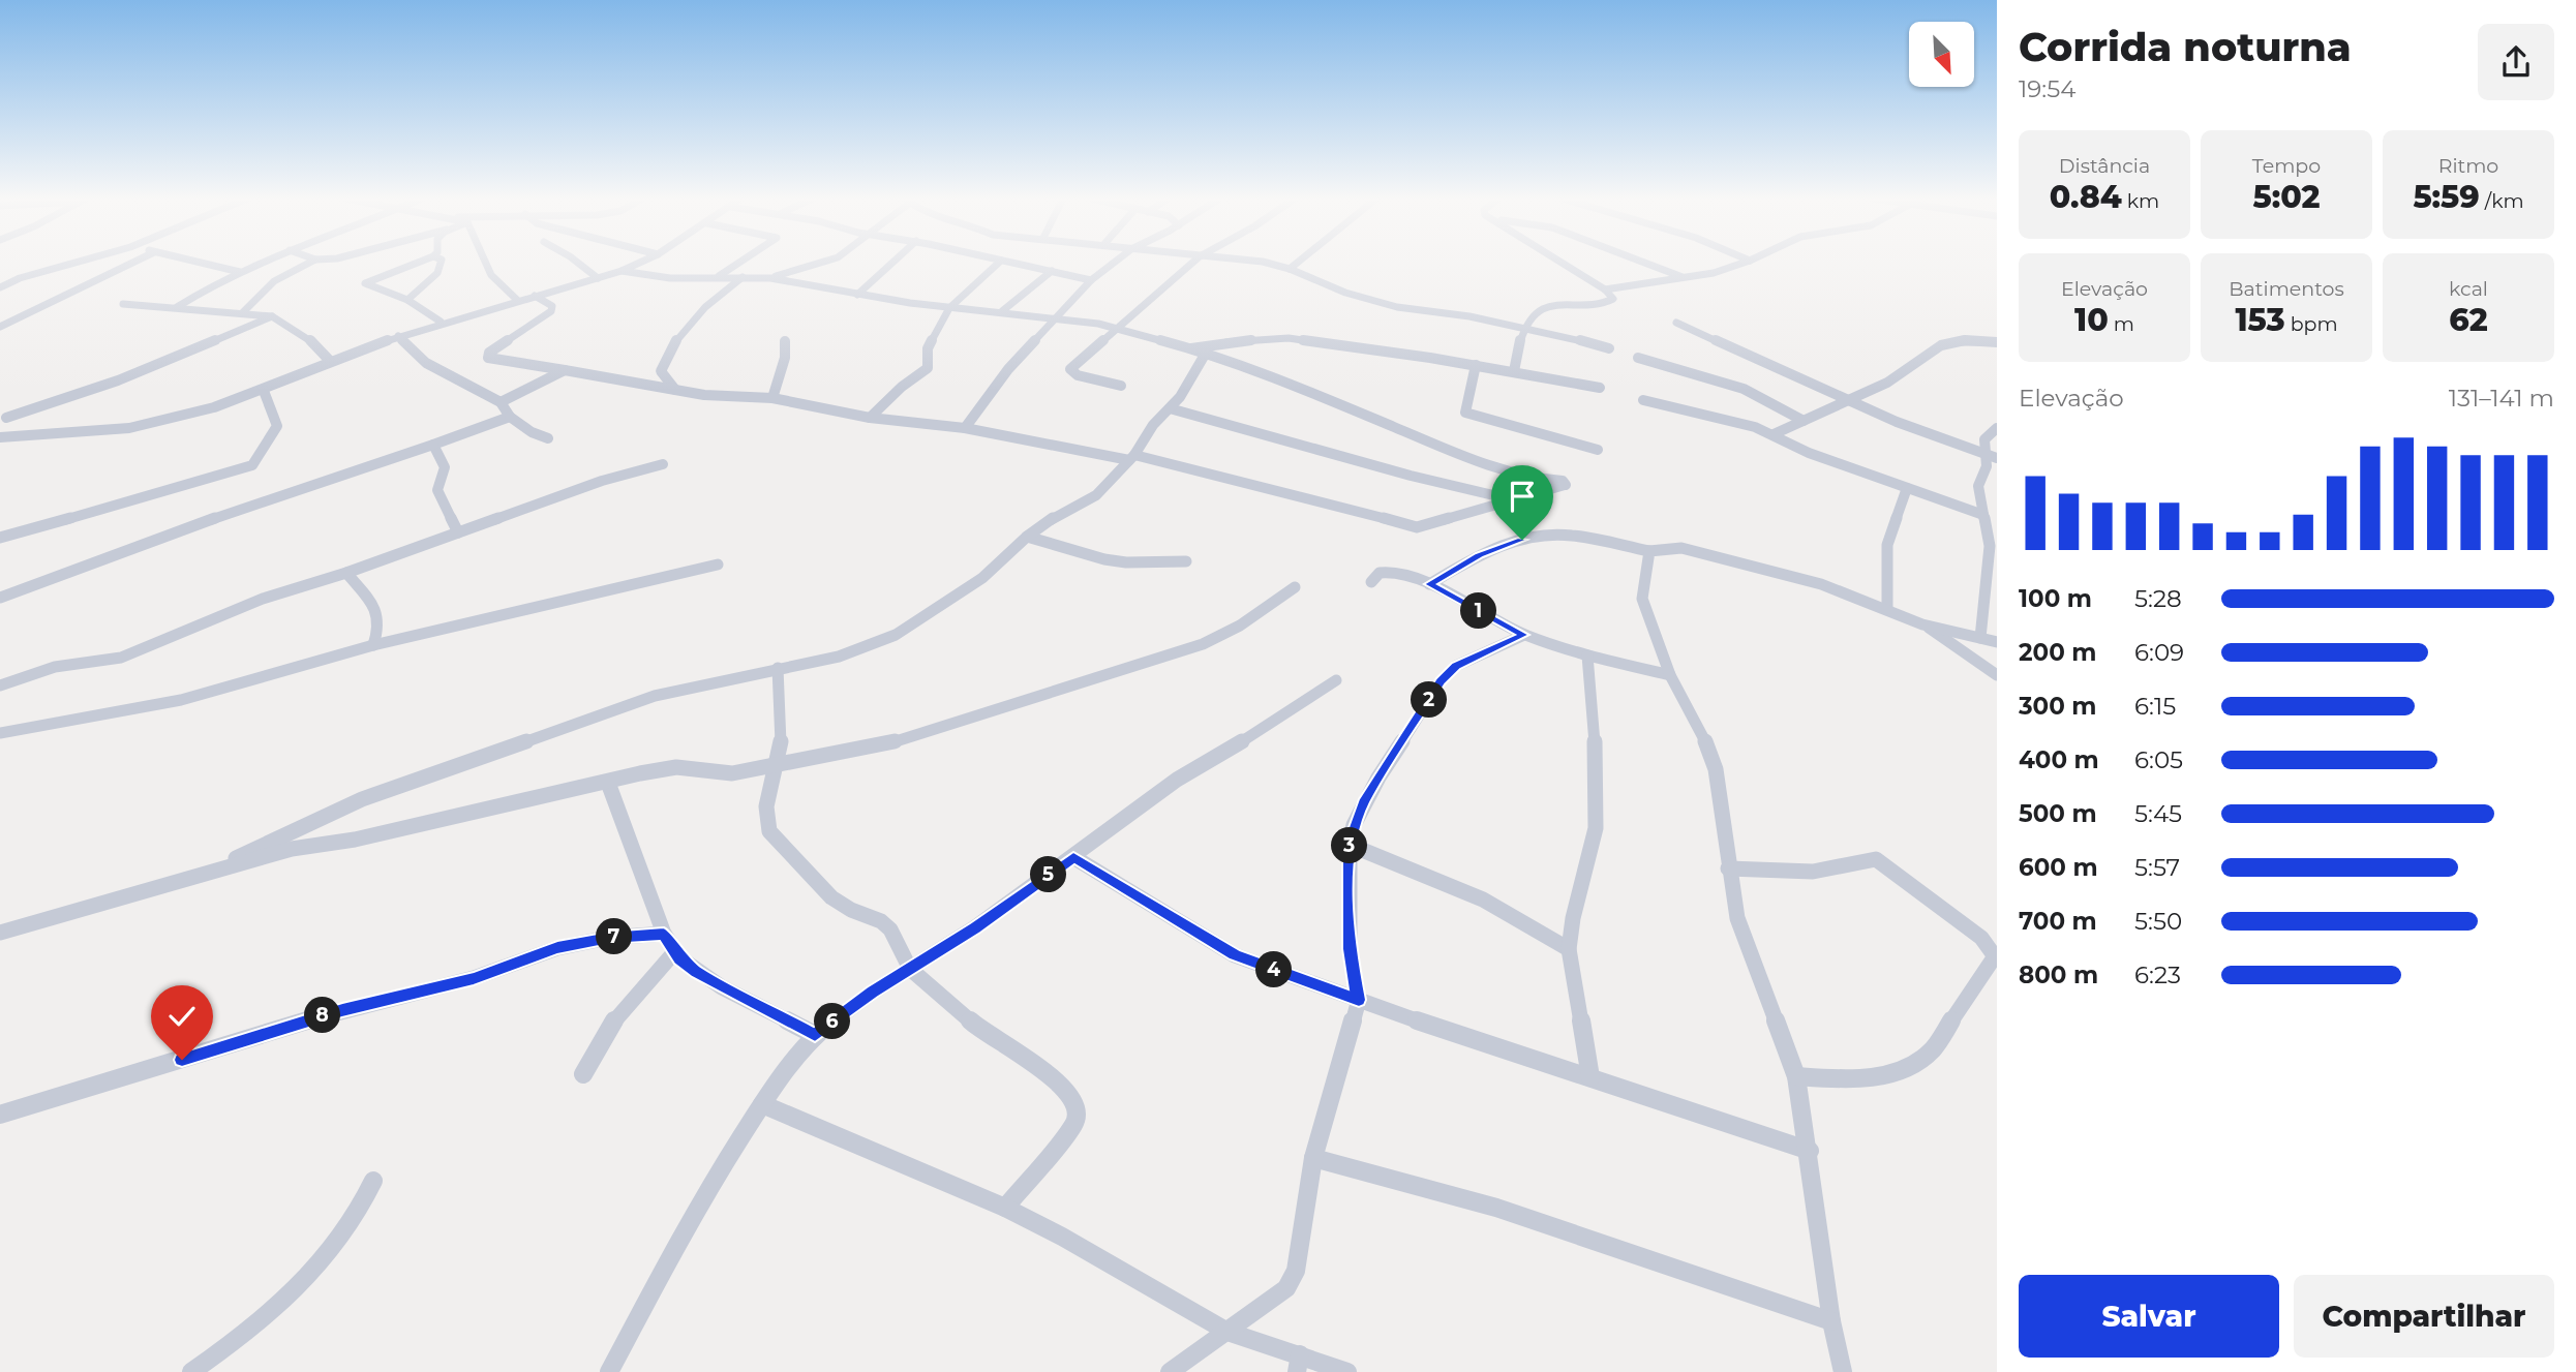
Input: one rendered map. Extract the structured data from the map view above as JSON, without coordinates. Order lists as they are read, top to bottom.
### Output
{
  "north": "bottom right",
  "page": {
    "heading": ["Corrida noturna", "19:54"],
    "stats": [
      ["Distância", "0.84 km"],
      ["Tempo", "5:02"],
      ["Ritmo", "5:59 /km"],
      ["Elevação", "10 m"],
      ["Batimentos", "153 bpm"],
      ["kcal", "62"]
    ],
    "chart": ["Elevação", "131–141 m"],
    "list": [
      {
        "name": "100 m",
        "note": "5:28"
      },
      {
        "name": "200 m",
        "note": "6:09"
      },
      {
        "name": "300 m",
        "note": "6:15"
      },
      {
        "name": "400 m",
        "note": "6:05"
      },
      {
        "name": "500 m",
        "note": "5:45"
      },
      {
        "name": "600 m",
        "note": "5:57"
      },
      {
        "name": "700 m",
        "note": "5:50"
      },
      {
        "name": "800 m",
        "note": "6:23"
      }
    ],
    "pins": [
      "1",
      "2",
      "3",
      "5",
      "7",
      "4",
      "8",
      "6"
    ],
    "buttons": ["Salvar", "Compartilhar"]
  }
}
